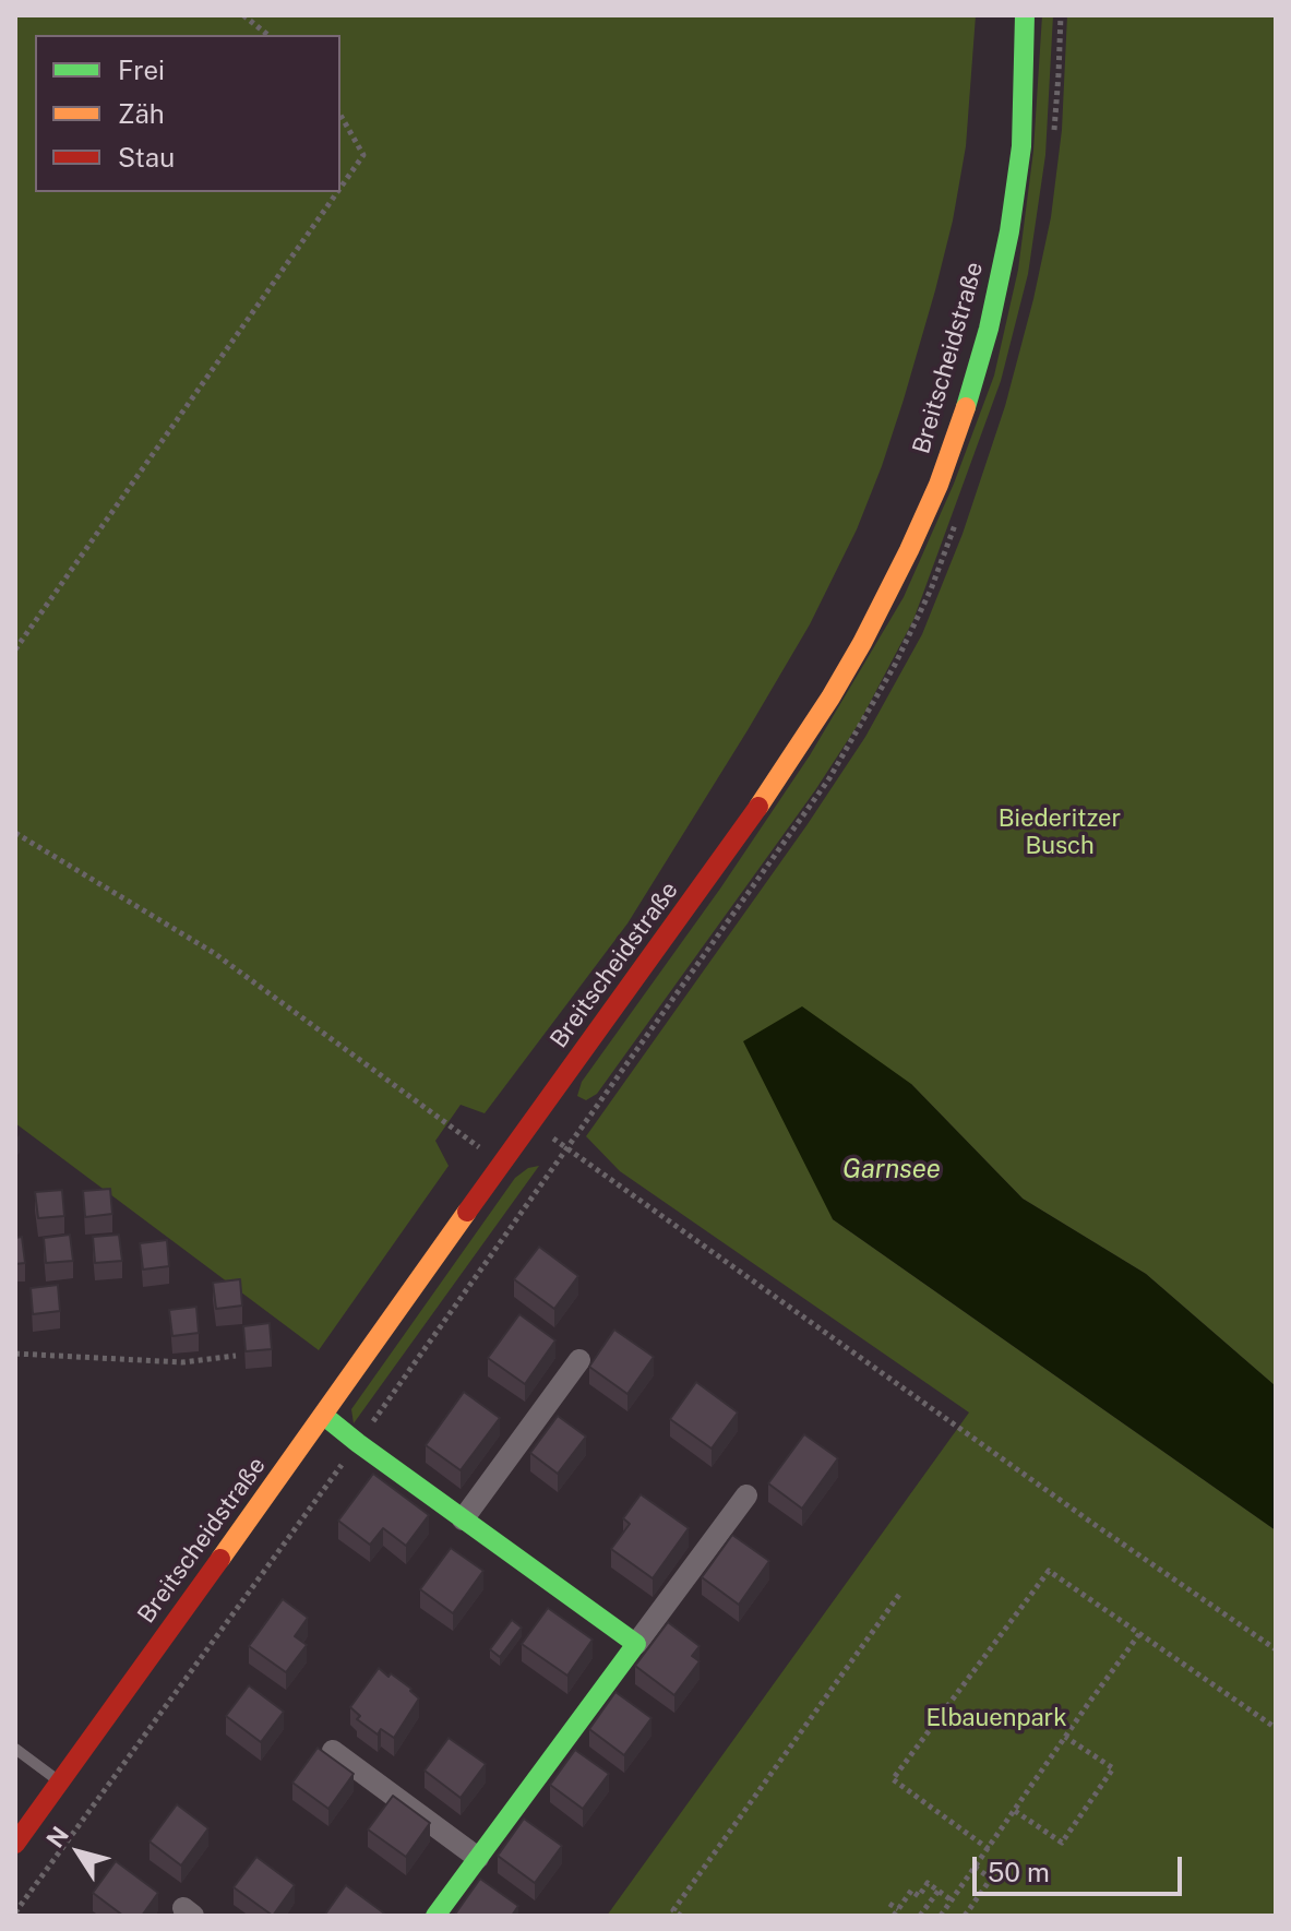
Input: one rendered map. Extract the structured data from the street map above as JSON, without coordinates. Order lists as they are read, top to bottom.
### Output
{
  "streets": {
    "street": ["Breitscheidstraße"]
  },
  "water": ["Garnsee"],
  "parks": ["Biederitzer Busch", "Elbauenpark"],
  "legend": ["Frei", "Zäh", "Stau"],
  "scale_bar": "50 m",
  "north": "top left"
}
